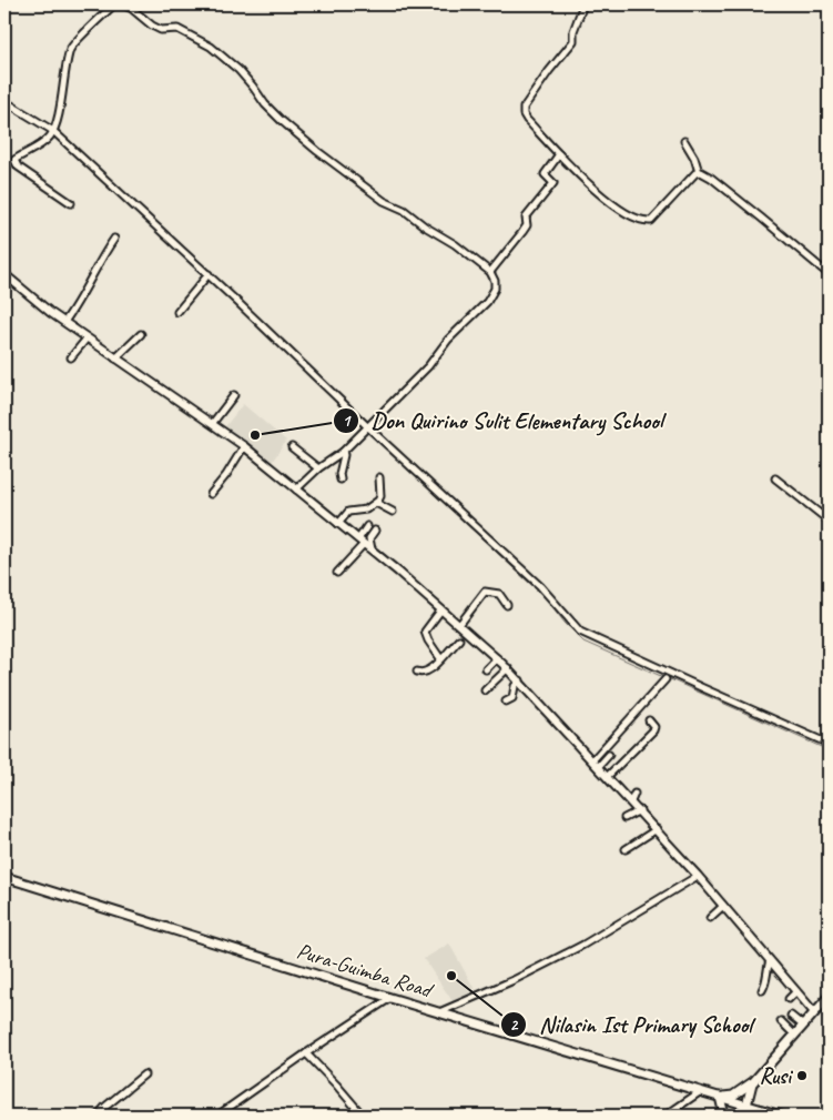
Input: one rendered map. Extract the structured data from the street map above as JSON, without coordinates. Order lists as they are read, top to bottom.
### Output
{
  "streets": {
    "main road": ["Pura-Guimba Road"]
  },
  "places": ["Don Quirino Sulit Elementary School", "Nilasin Ist Primary School", "Rusi"]
}
